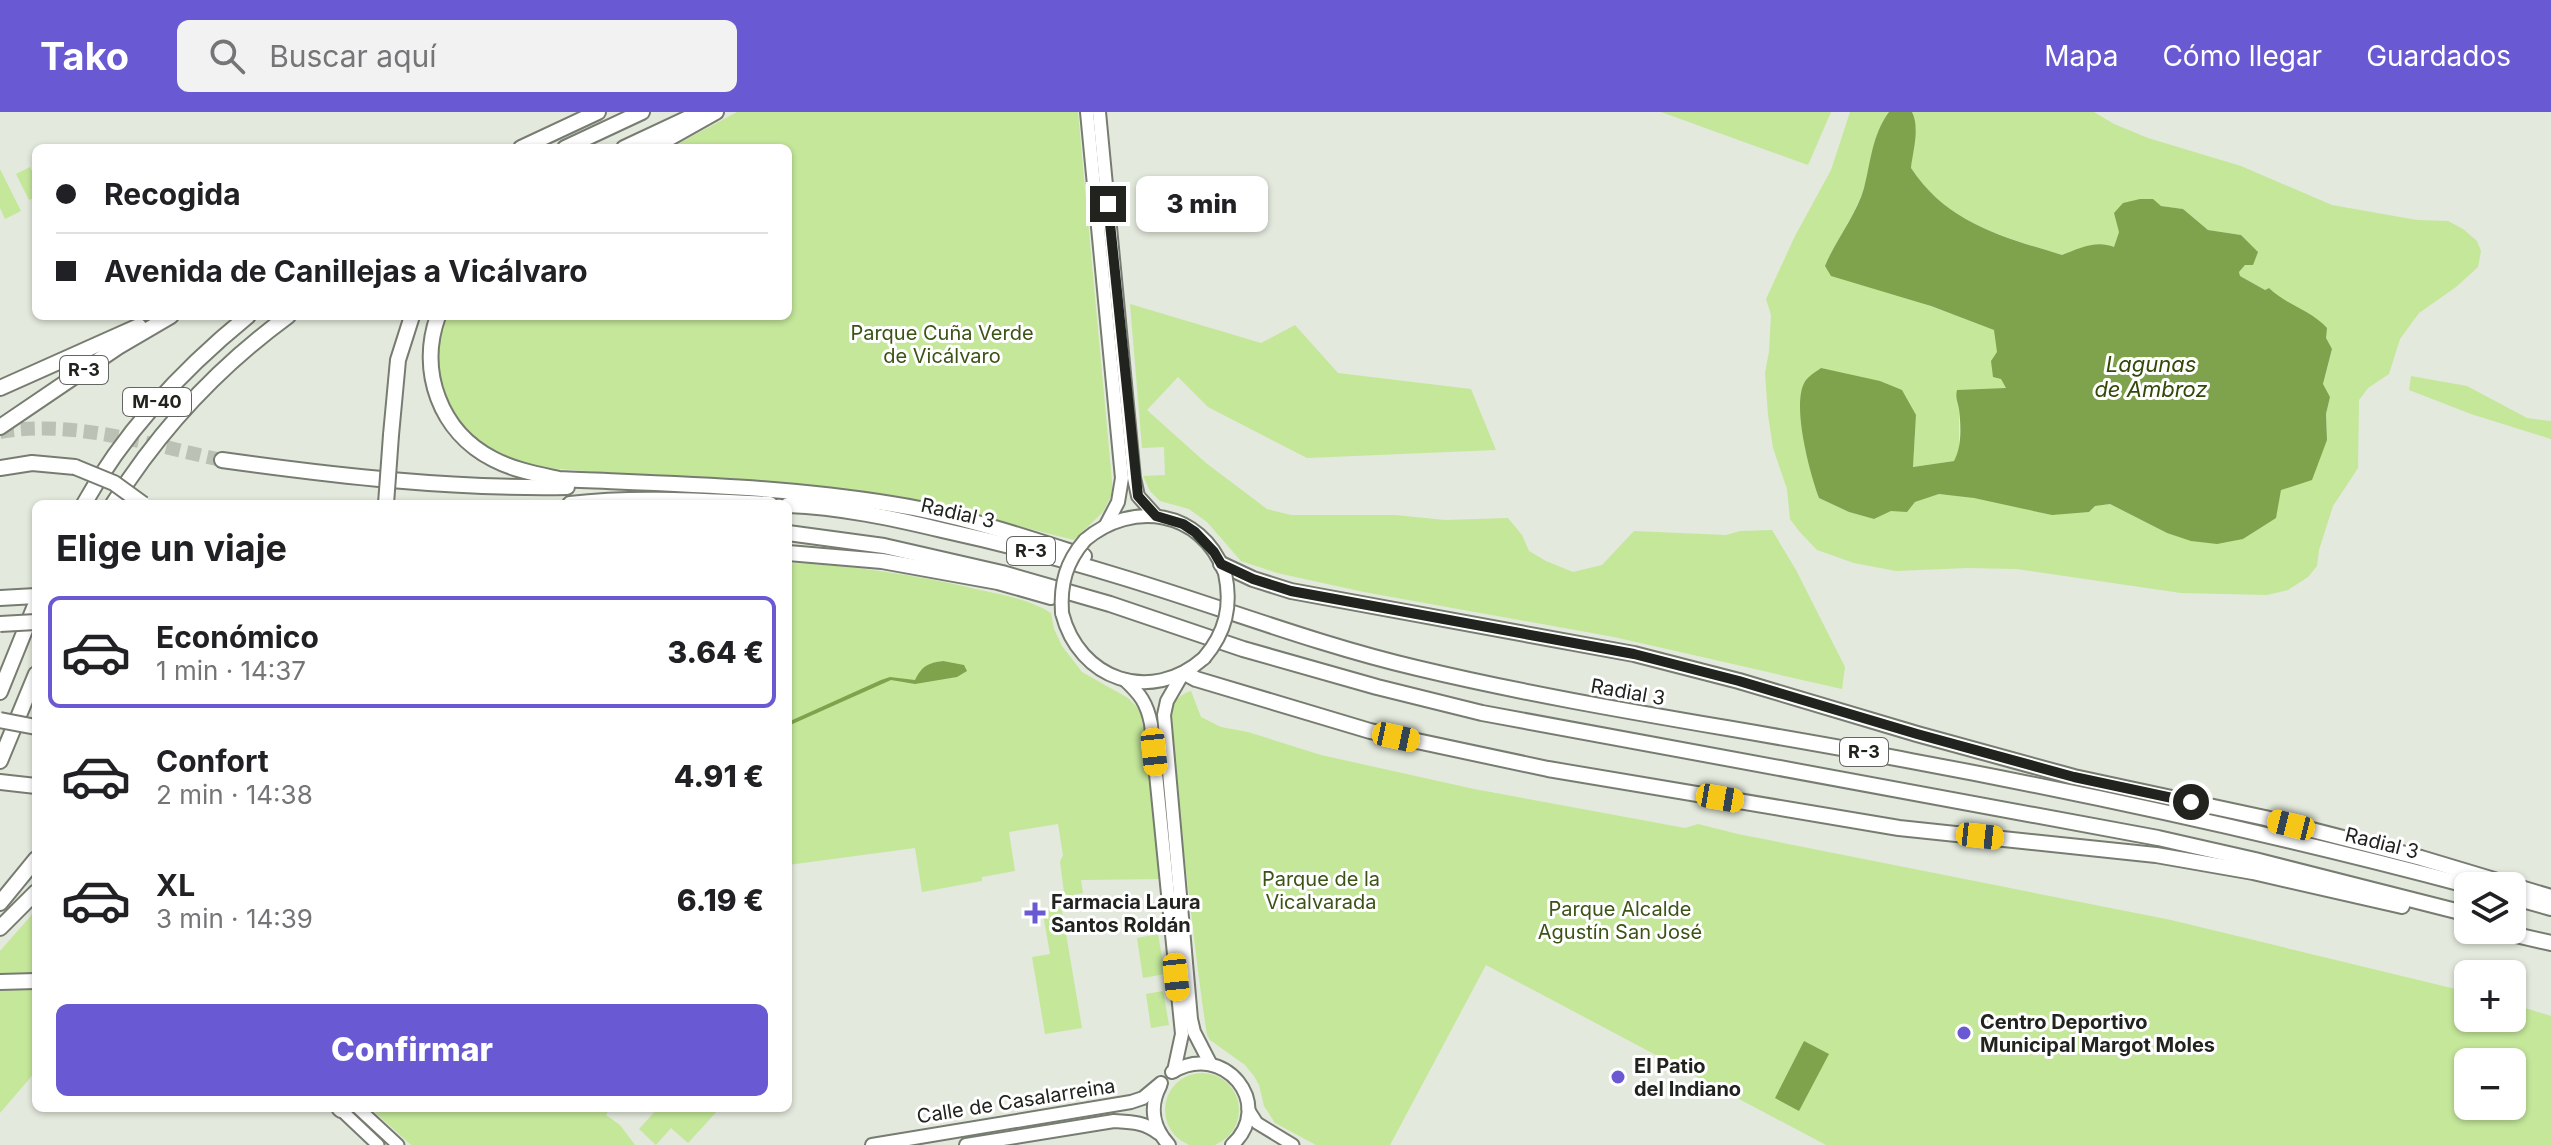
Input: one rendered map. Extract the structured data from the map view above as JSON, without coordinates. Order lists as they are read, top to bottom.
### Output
{
  "streets": {
    "highway": ["R-3", "M-40", "Radial 3"],
    "main road": ["Calle de Casalarreina"]
  },
  "water": ["Lagunas de Ambroz"],
  "parks": ["Parque Cuña Verde de Vicálvaro", "Parque de la Vicalvarada", "Parque Alcalde Agustín San José"],
  "places": {
    "health": ["Farmacia Laura Santos Roldán"],
    "other": ["Centro Deportivo Municipal Margot Moles", "El Patio del Indiano"]
  },
  "page": {
    "header": "Tako",
    "search": "Buscar aquí",
    "nav": ["Mapa", "Cómo llegar", "Guardados"],
    "banner": ["Recogida", "Avenida de Canillejas a Vicálvaro"],
    "bubble": "3 min",
    "heading": "Elige un viaje",
    "list": [
      {
        "name": "Económico",
        "note": "1 min · 14:37",
        "value": "3.64 €"
      },
      {
        "name": "Confort",
        "note": "2 min · 14:38",
        "value": "4.91 €"
      },
      {
        "name": "XL",
        "note": "3 min · 14:39",
        "value": "6.19 €"
      }
    ],
    "map_buttons": ["+", "−"],
    "buttons": "Confirmar"
  }
}
